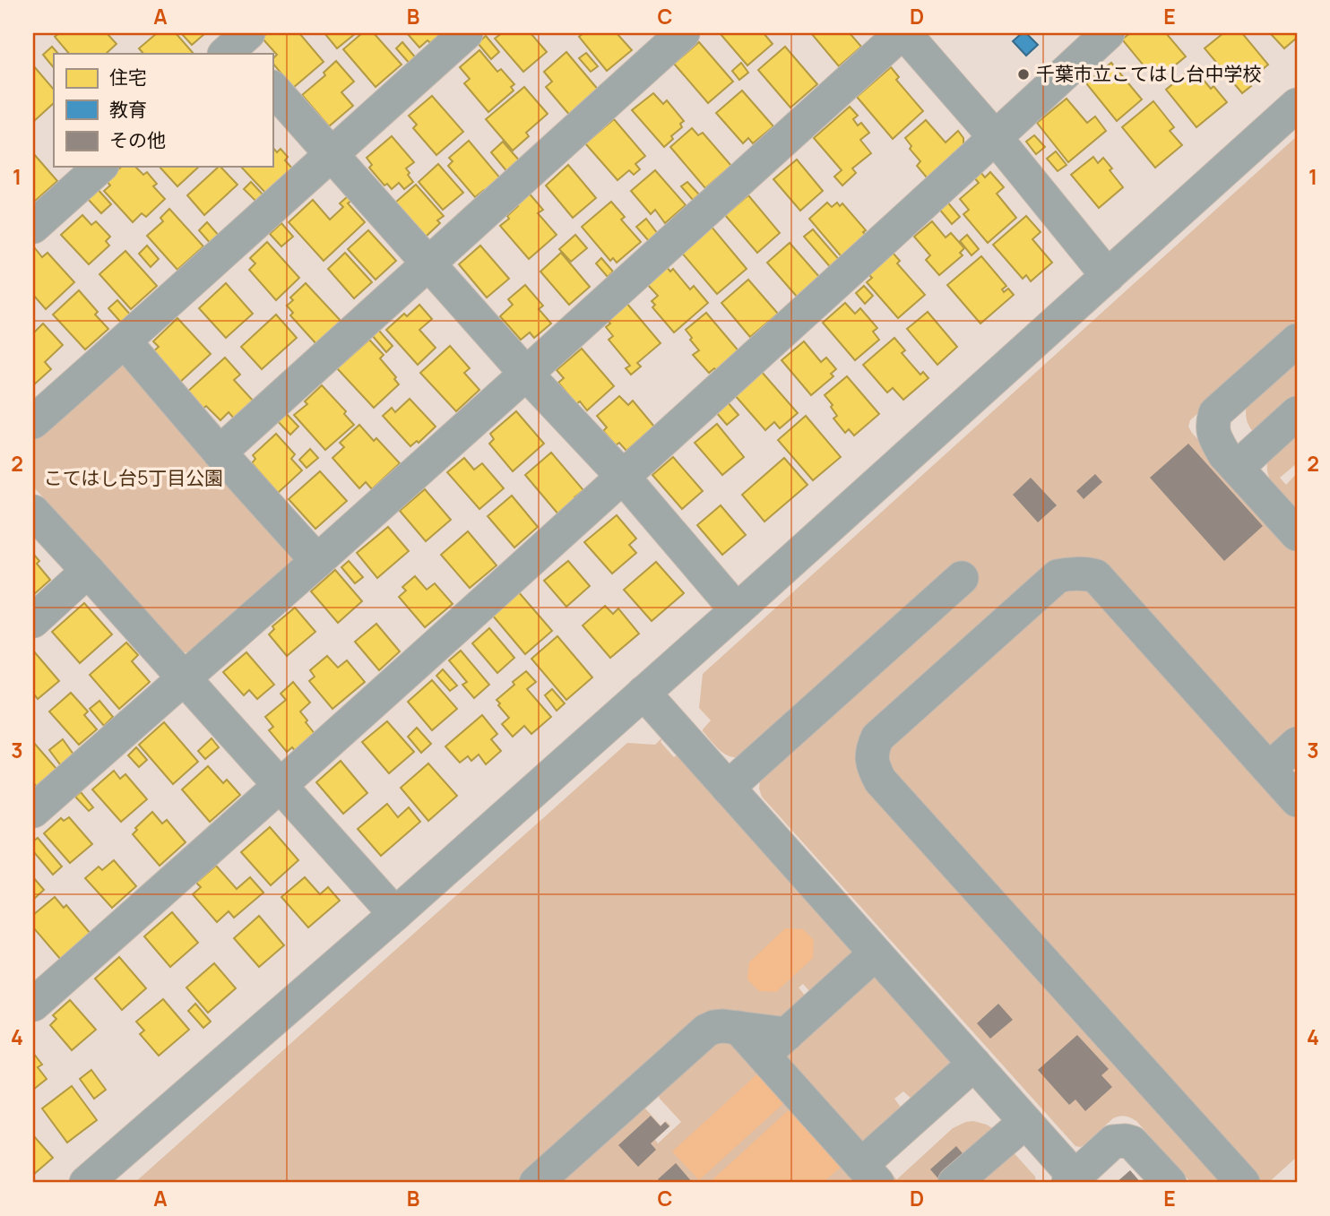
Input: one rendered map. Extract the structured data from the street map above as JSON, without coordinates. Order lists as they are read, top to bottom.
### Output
{
  "parks": ["こてはし台5丁目公園"],
  "places": ["千葉市立こてはし台中学校"],
  "legend": ["住宅", "教育", "その他"],
  "grid": {
    "columns": [
      "A",
      "B",
      "C",
      "D",
      "E"
    ],
    "rows": [
      "1",
      "2",
      "3",
      "4"
    ]
  }
}
